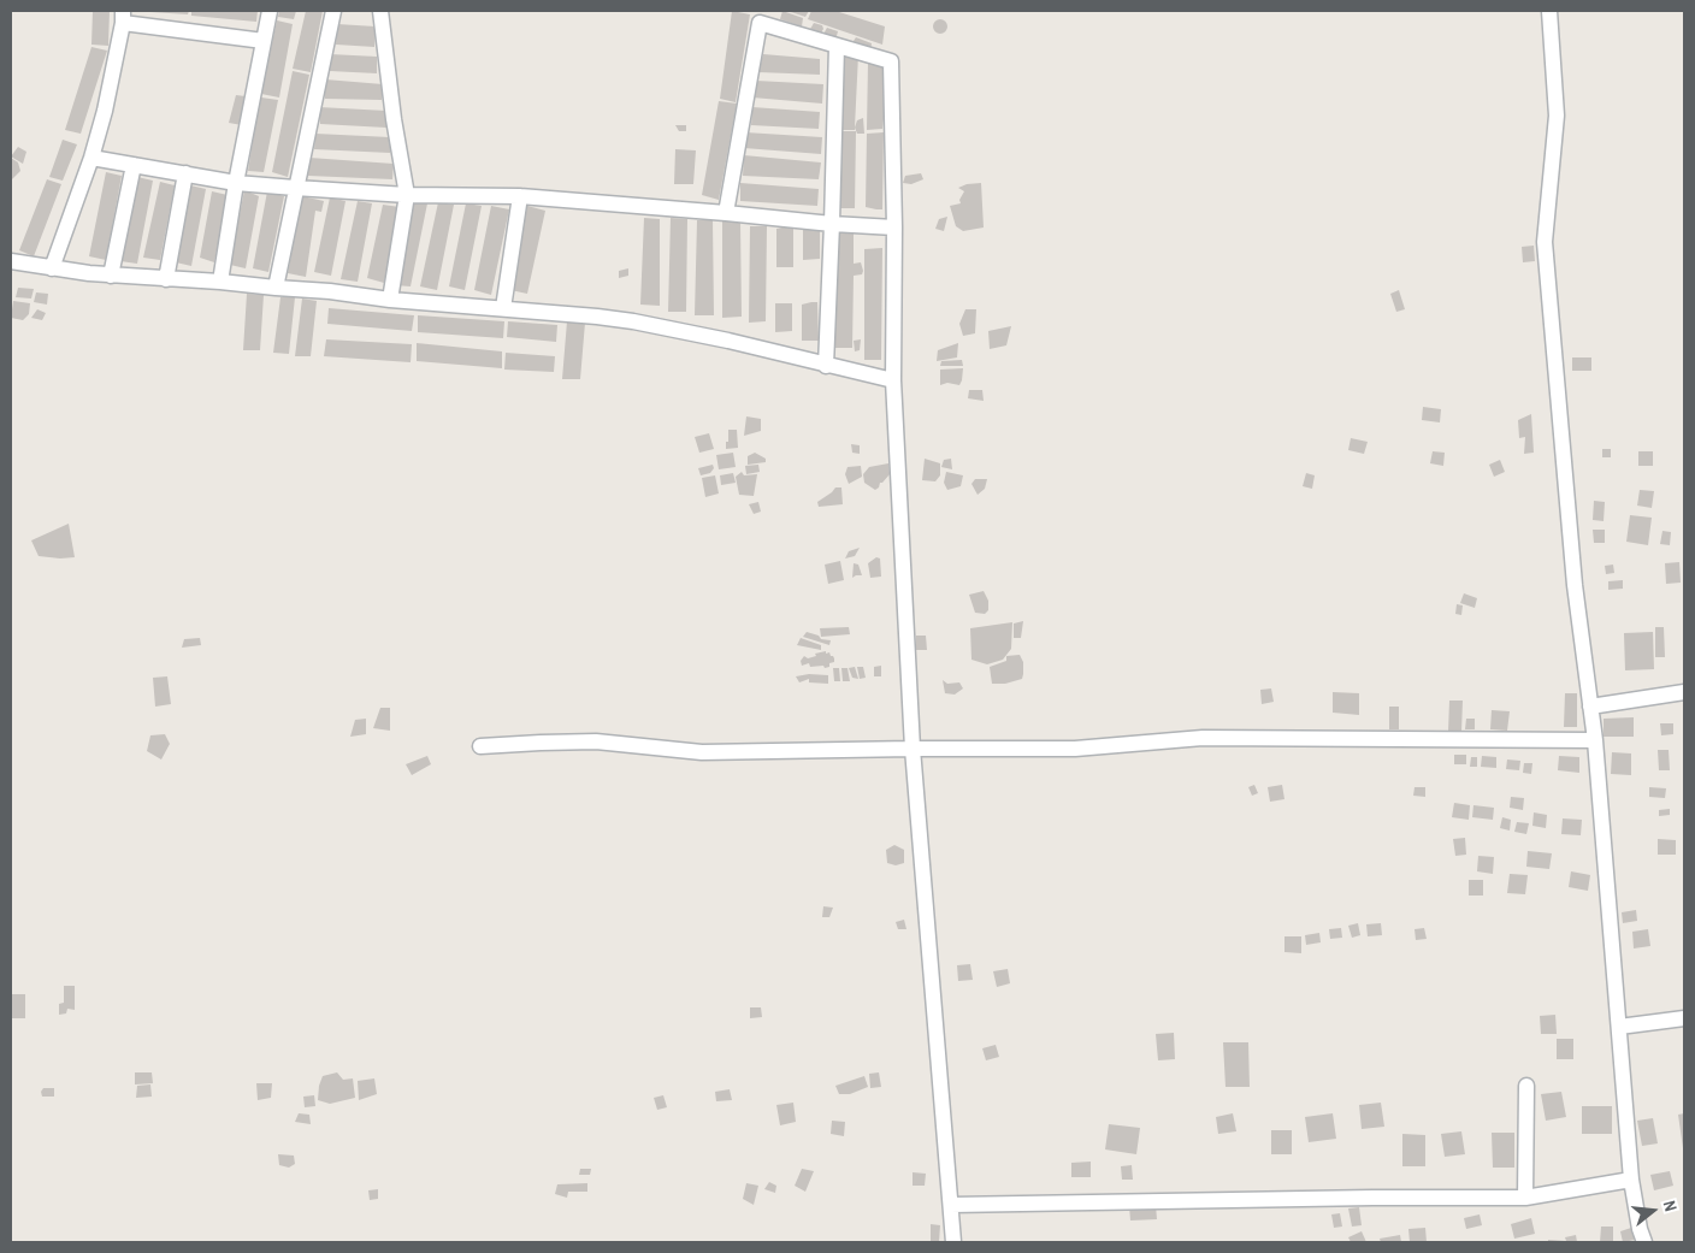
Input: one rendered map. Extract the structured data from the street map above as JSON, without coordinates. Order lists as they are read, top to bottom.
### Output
{
  "north": "right"
}
